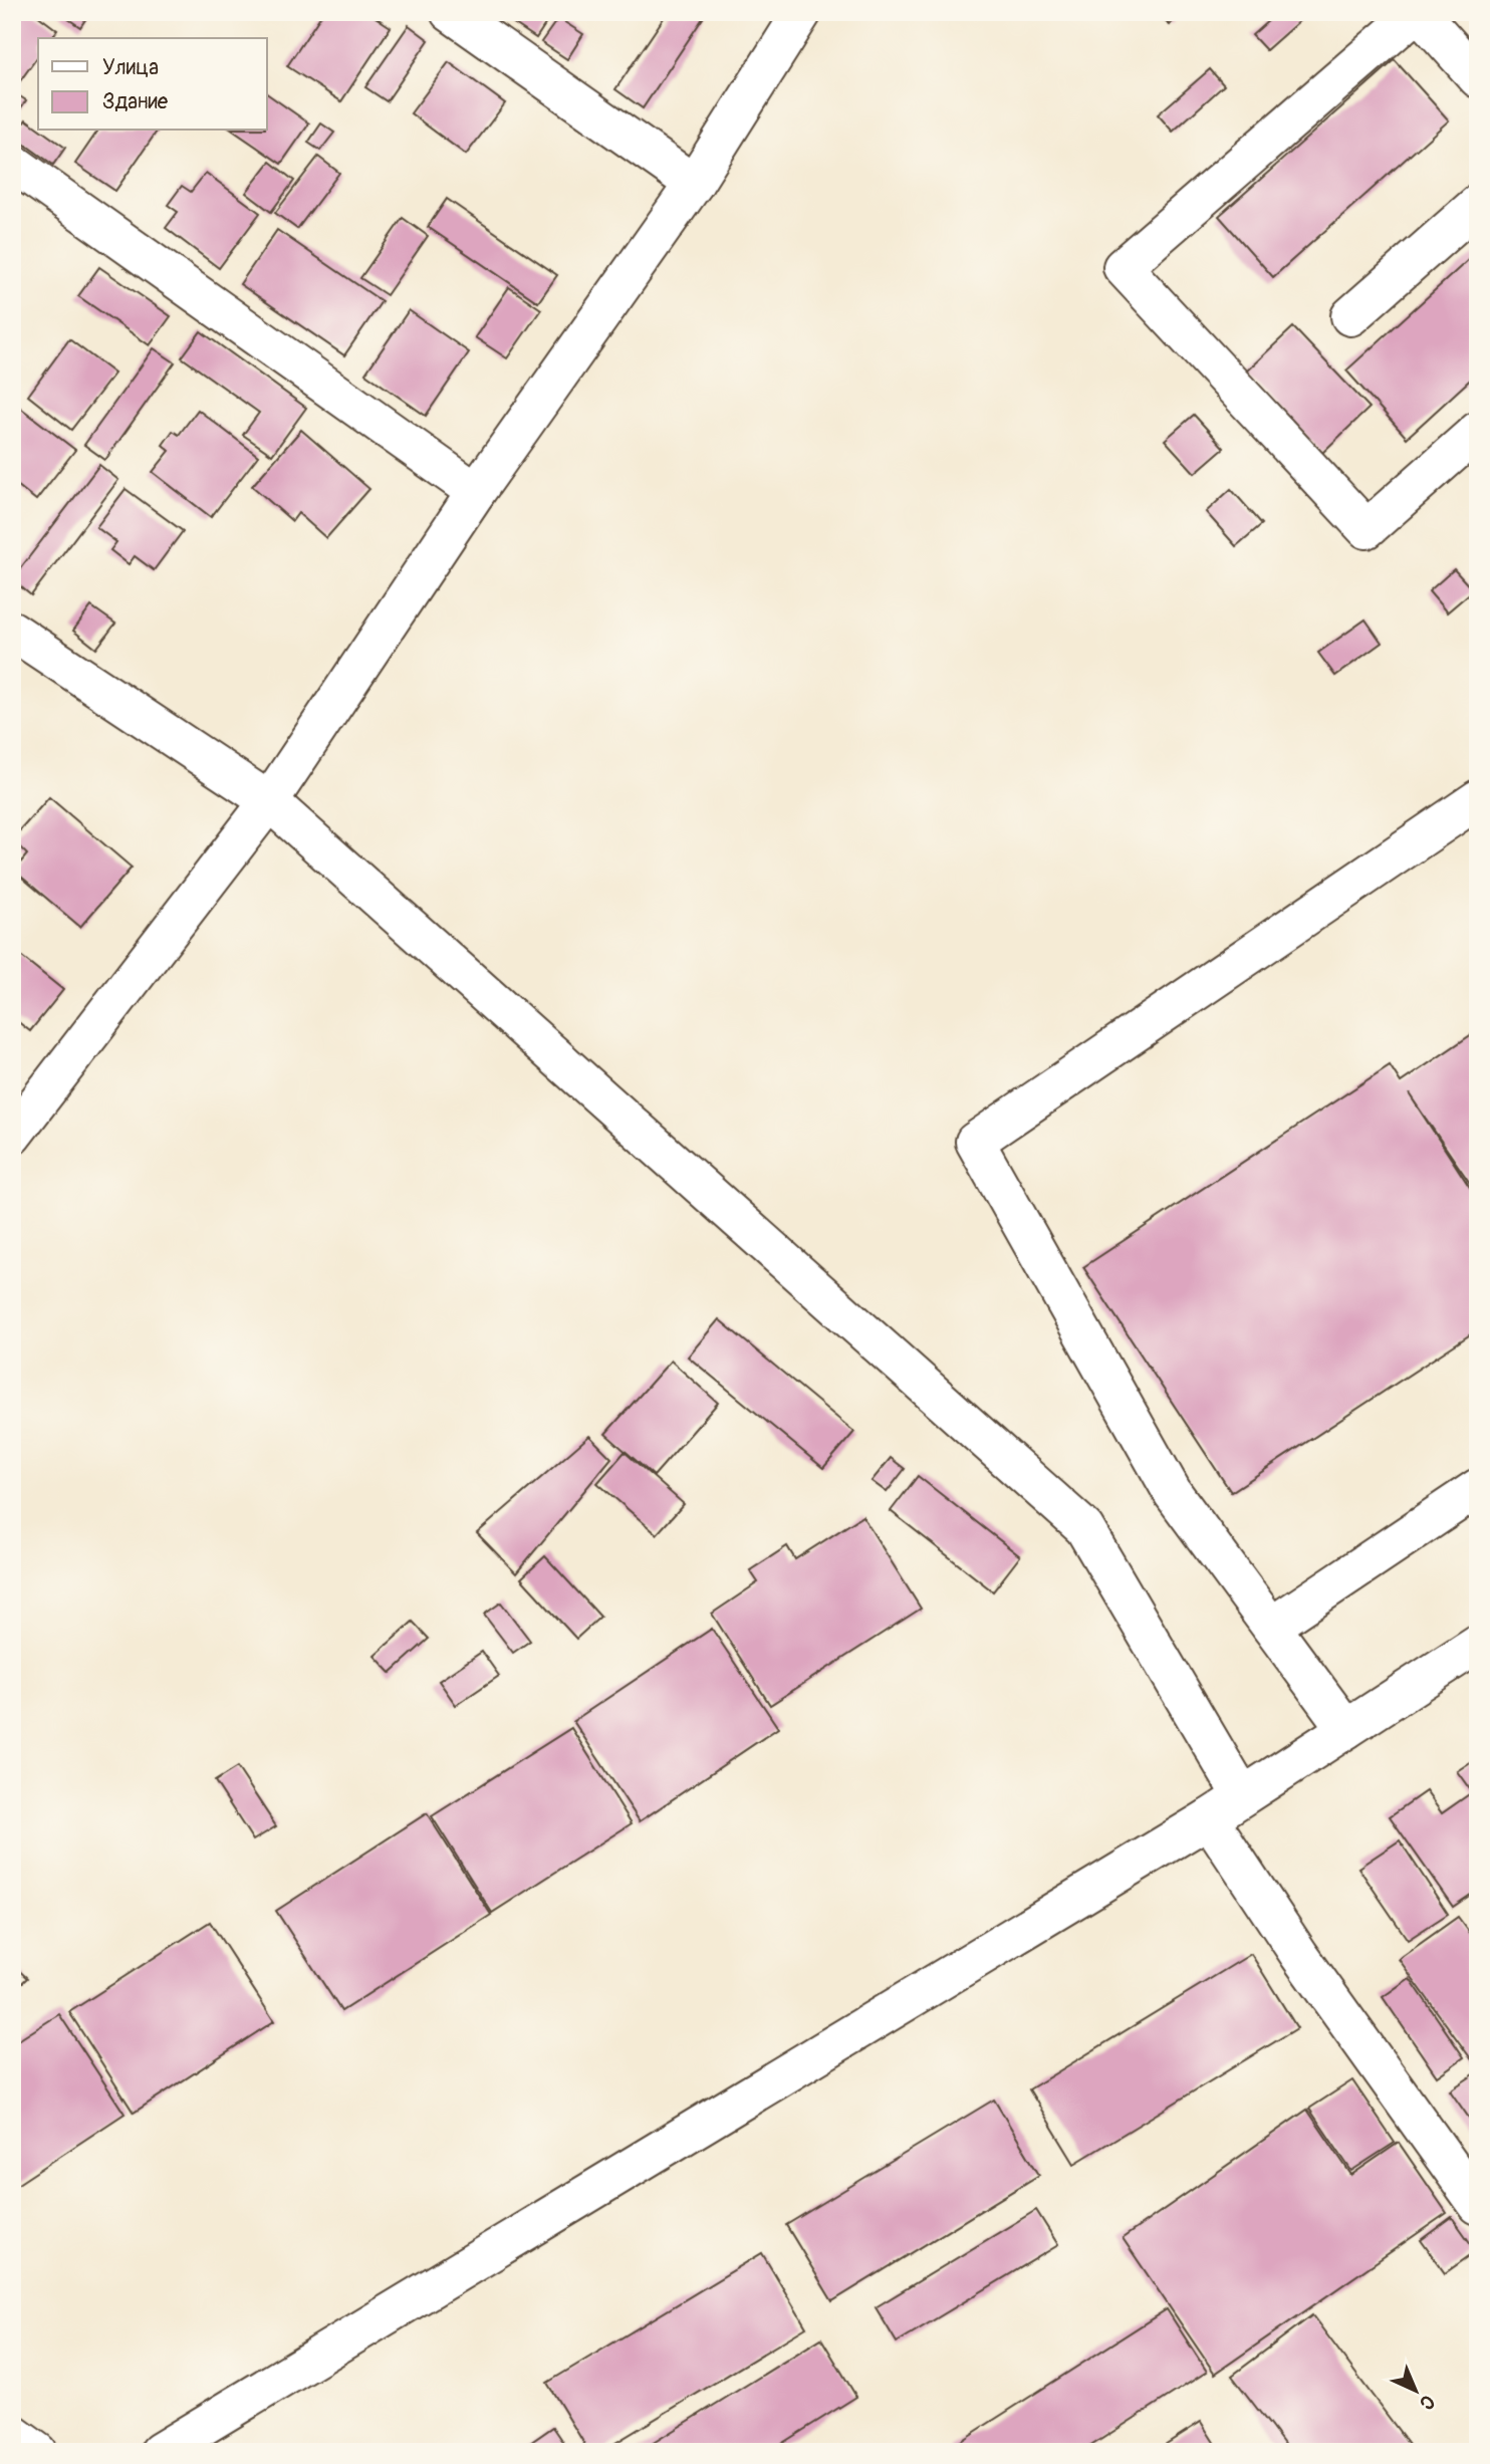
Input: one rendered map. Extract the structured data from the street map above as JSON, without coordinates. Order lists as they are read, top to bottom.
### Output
{
  "legend": ["Улица", "Здание"],
  "north": "bottom right"
}
